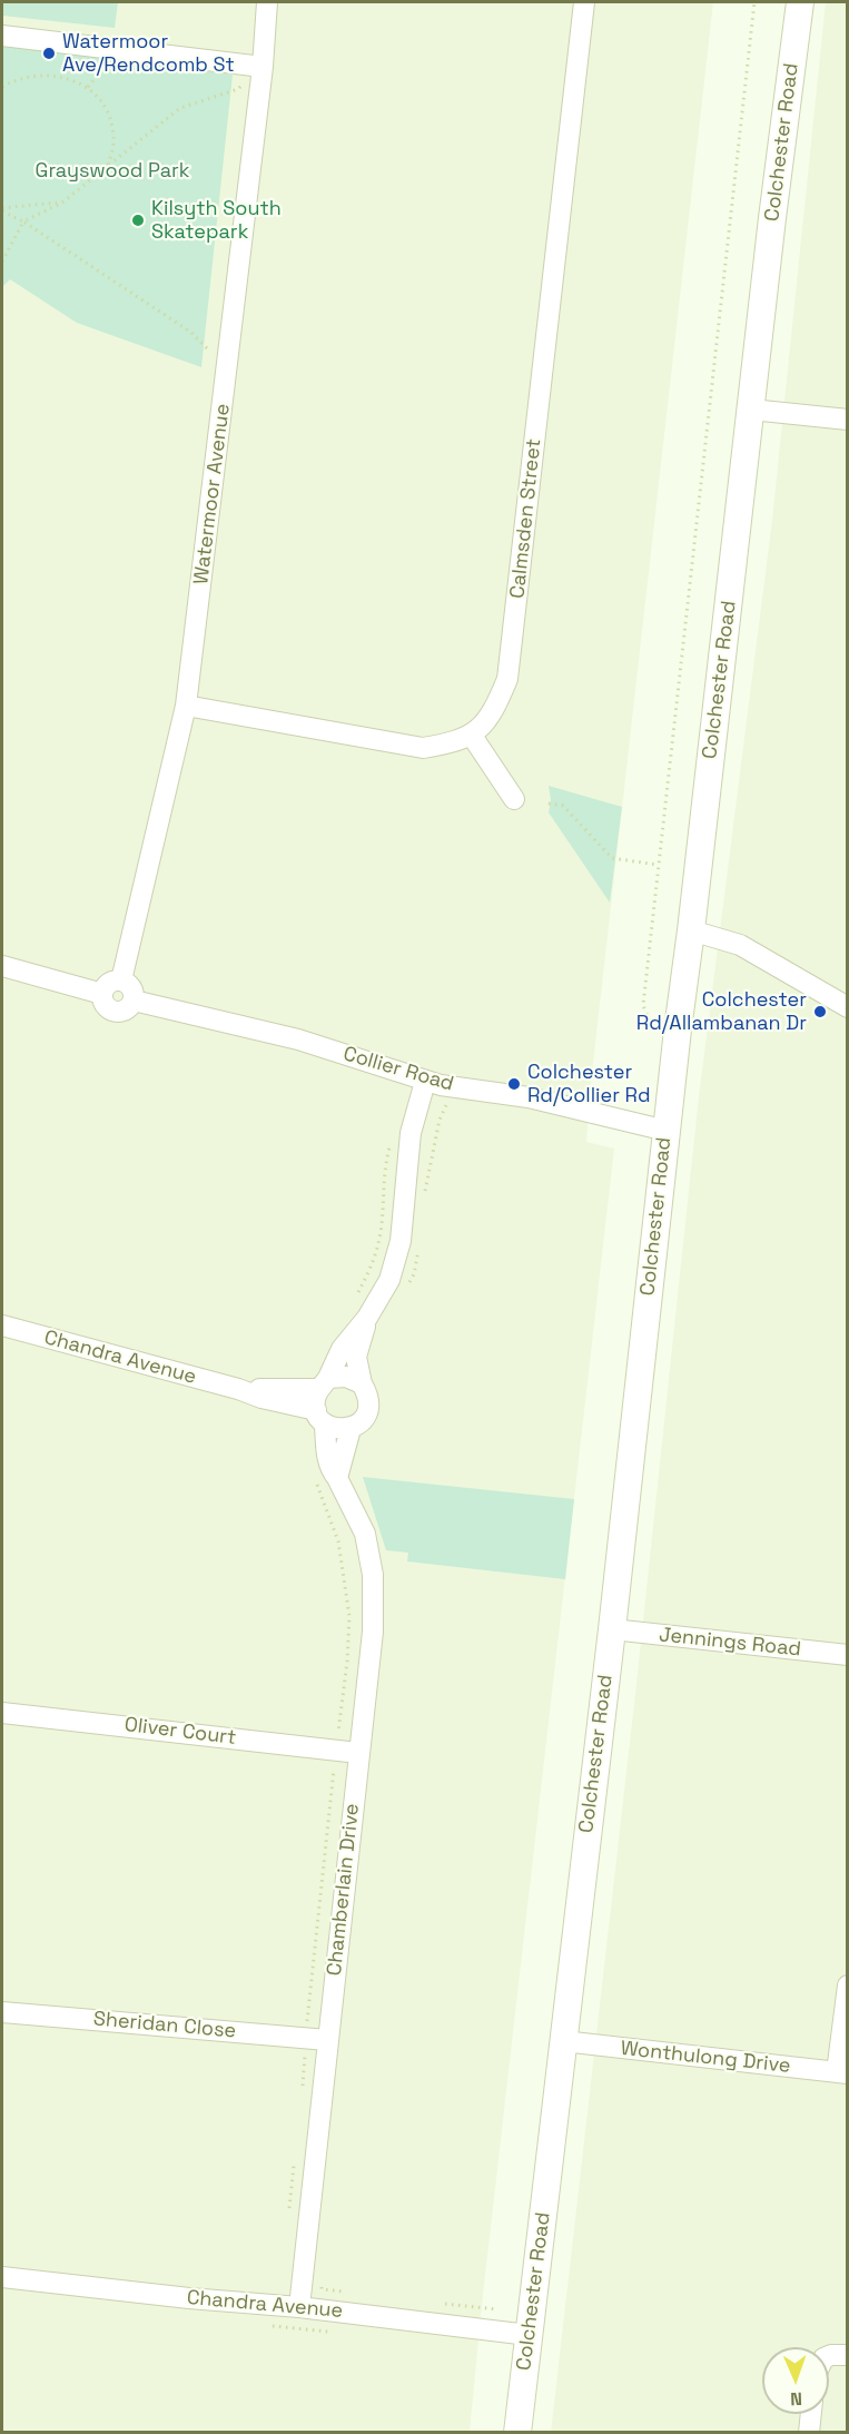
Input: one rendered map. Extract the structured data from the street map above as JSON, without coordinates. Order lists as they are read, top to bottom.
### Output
{
  "streets": {
    "main road": ["Colchester Road"],
    "street": [
      "Watermoor Avenue",
      "Calmsden Street",
      "Collier Road",
      "Chandra Avenue",
      "Jennings Road",
      "Oliver Court",
      "Chamberlain Drive",
      "Sheridan Close",
      "Wonthulong Drive"
    ]
  },
  "crossings": [
    ["Colchester Road", "Collier Road"],
    ["Colchester Road", "Chandra Avenue"],
    ["Colchester Road", "Jennings Road"],
    ["Colchester Road", "Wonthulong Drive"],
    ["Watermoor Avenue", "Collier Road"],
    ["Chandra Avenue", "Chamberlain Drive"],
    ["Oliver Court", "Chamberlain Drive"],
    ["Chamberlain Drive", "Sheridan Close"]
  ],
  "parks": ["Grayswood Park"],
  "places": [
    "Watermoor Ave/Rendcomb St",
    "Kilsyth South Skatepark",
    "Colchester Rd/Allambanan Dr",
    "Colchester Rd/Collier Rd"
  ],
  "north": "bottom"
}
